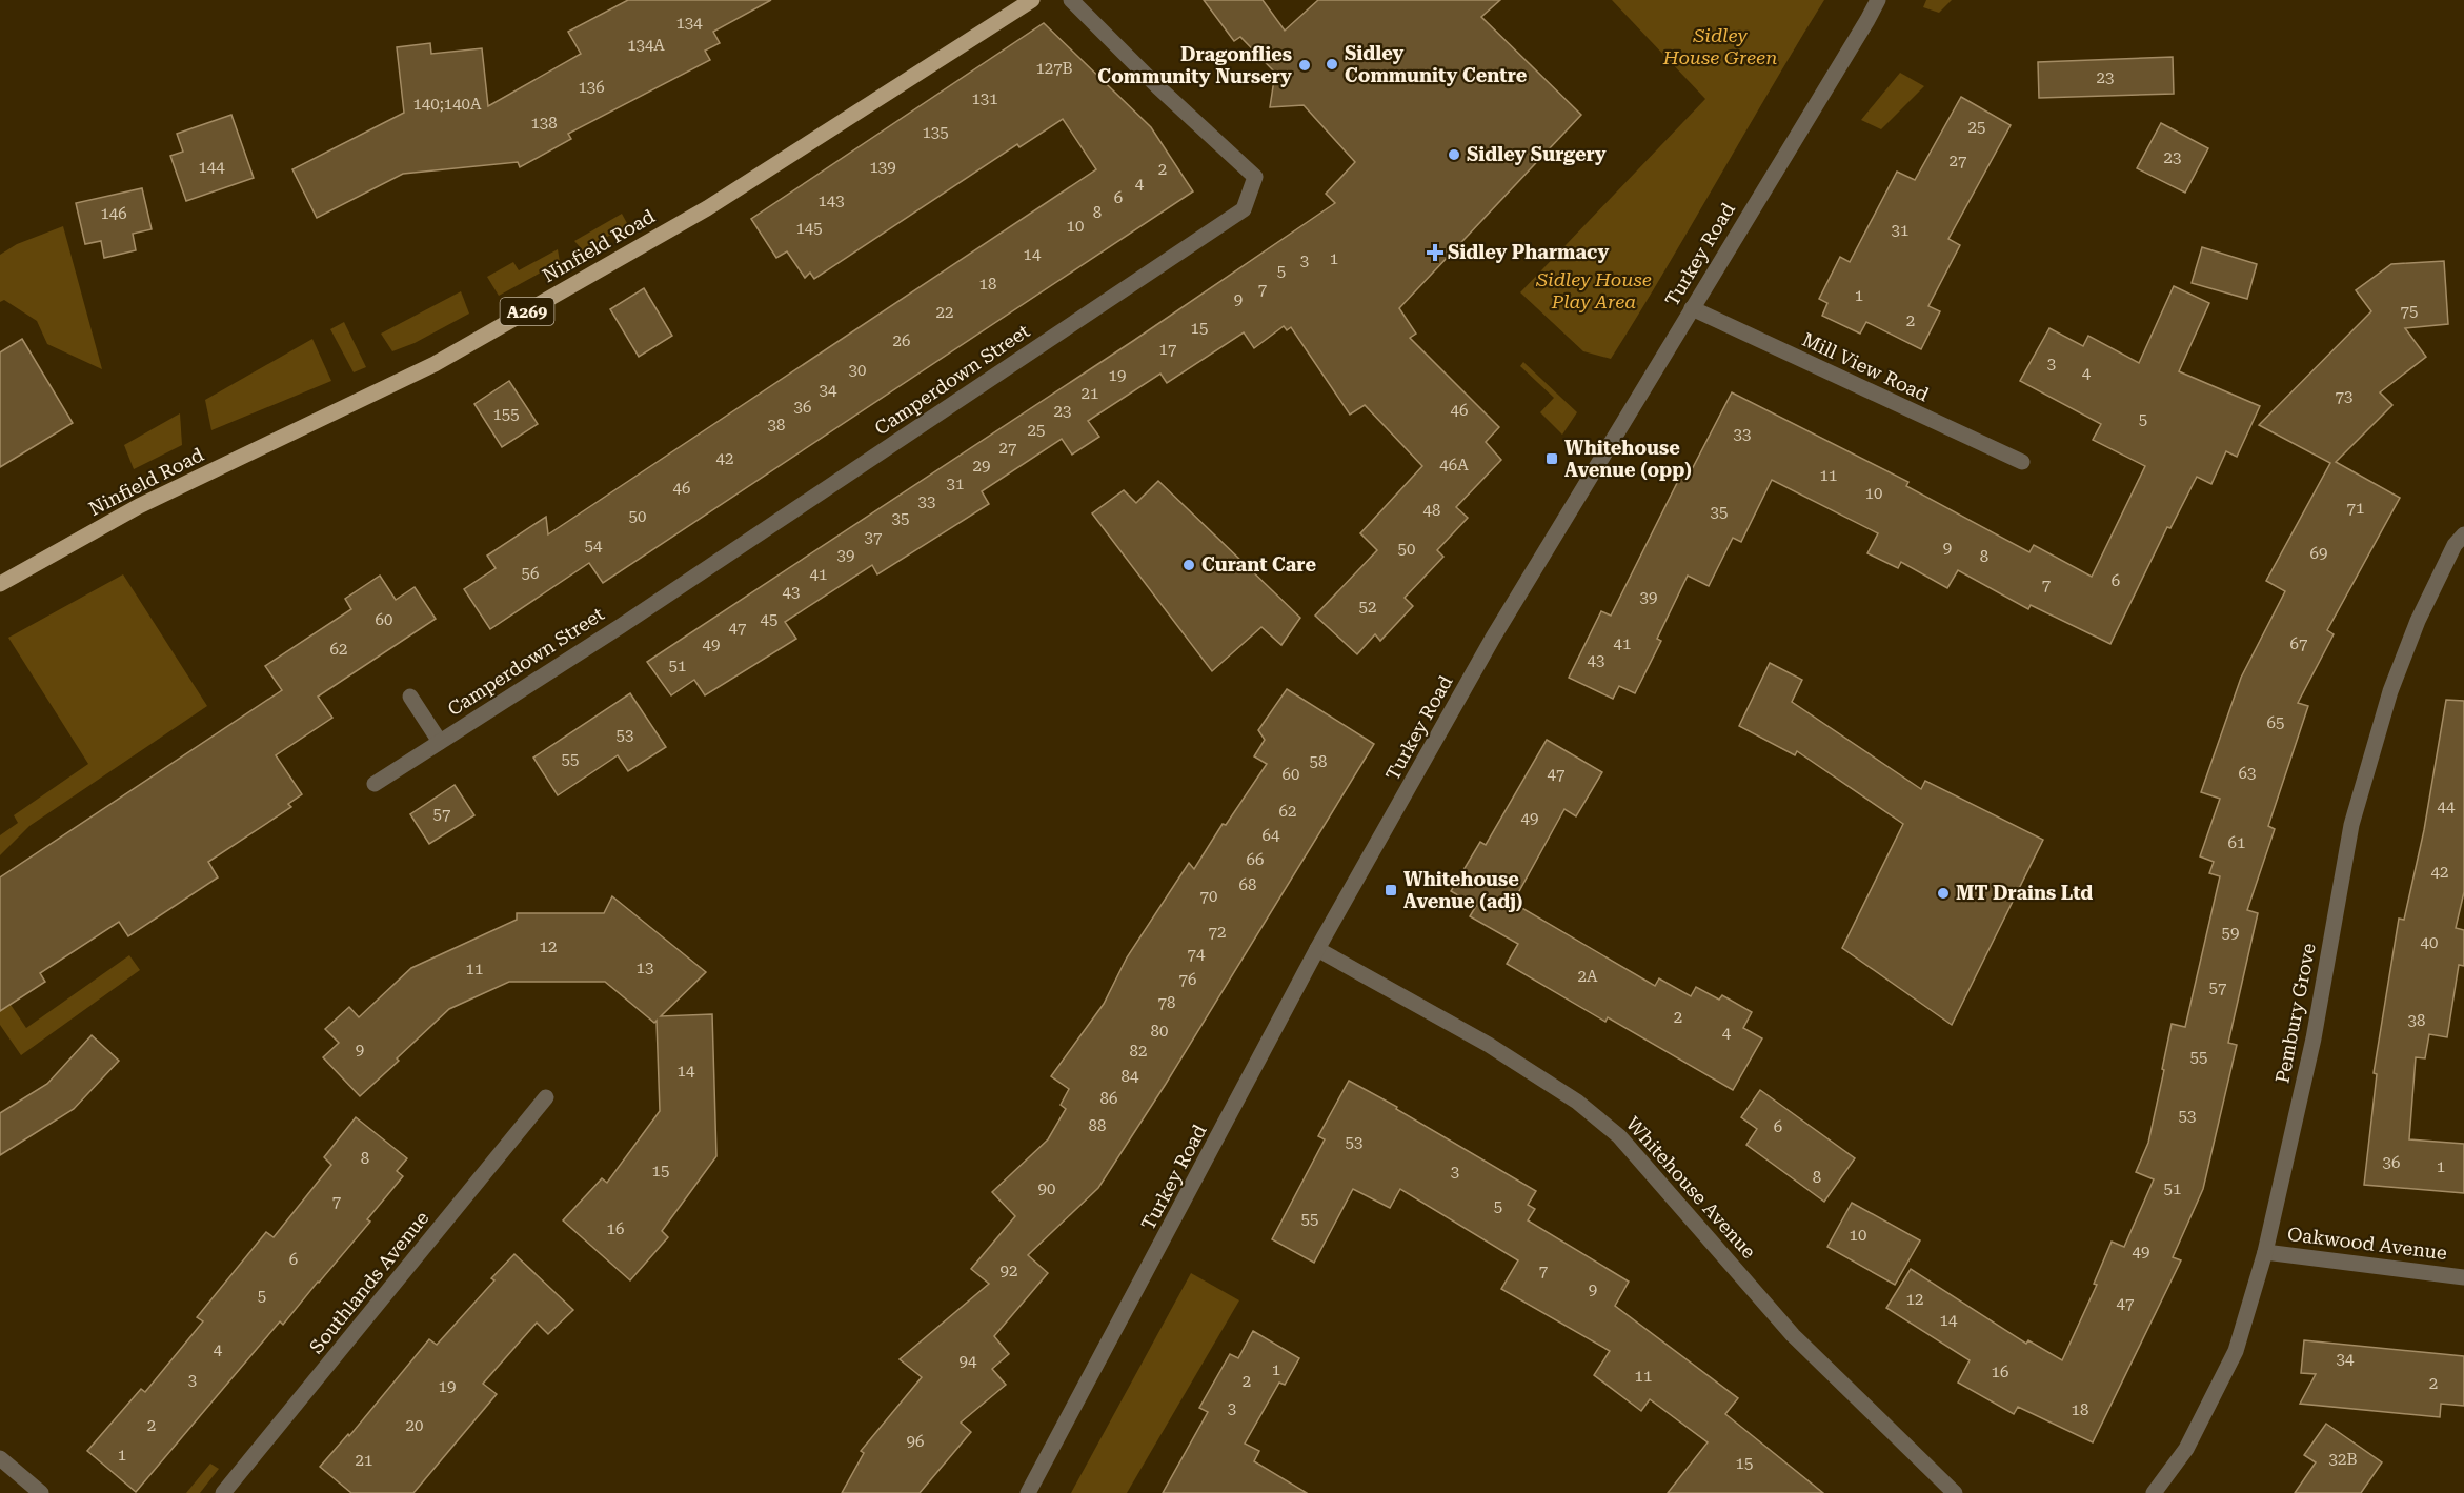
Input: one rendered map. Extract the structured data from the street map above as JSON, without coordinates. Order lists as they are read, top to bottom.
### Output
{
  "streets": {
    "main road": ["Ninfield Road", "A269"],
    "street": [
      "Turkey Road",
      "Mill View Road",
      "Camperdown Street",
      "Pembury Grove",
      "Whitehouse Avenue",
      "Oakwood Avenue",
      "Southlands Avenue"
    ]
  },
  "crossings": [
    ["Turkey Road", "Mill View Road"],
    ["Turkey Road", "Whitehouse Avenue"],
    ["Pembury Grove", "Oakwood Avenue"]
  ],
  "parks": ["Sidley House Green", "Sidley House Play Area"],
  "places": {
    "other": [
      "Sidley Community Centre",
      "Dragonflies Community Nursery",
      "Sidley Surgery",
      "Curant Care",
      "MT Drains Ltd"
    ],
    "health": ["Sidley Pharmacy"],
    "transit": ["Whitehouse Avenue (opp)", "Whitehouse Avenue (adj)"]
  },
  "house_numbers": [
    "134",
    "134A",
    "127B",
    "23",
    "136",
    "131",
    "140;140A",
    "138",
    "25",
    "135",
    "23",
    "27",
    "144",
    "139",
    "2",
    "4",
    "6",
    "143",
    "8",
    "146",
    "10",
    "145",
    "31",
    "14",
    "1",
    "3",
    "5",
    "18",
    "7",
    "1",
    "9",
    "75",
    "22",
    "2",
    "15",
    "26",
    "17",
    "3",
    "30",
    "4",
    "19",
    "34",
    "21",
    "73",
    "36",
    "46",
    "23",
    "155",
    "5",
    "38",
    "25",
    "33",
    "27",
    "42",
    "46A",
    "29",
    "11",
    "31",
    "46",
    "10",
    "33",
    "71",
    "48",
    "35",
    "50",
    "35",
    "37",
    "54",
    "9",
    "50",
    "69",
    "39",
    "8",
    "56",
    "41",
    "6",
    "7",
    "43",
    "39",
    "52",
    "60",
    "45",
    "47",
    "41",
    "67",
    "49",
    "62",
    "43",
    "51",
    "65",
    "53",
    "55",
    "58",
    "63",
    "60",
    "47",
    "44",
    "62",
    "57",
    "49",
    "64",
    "61",
    "66",
    "42",
    "68",
    "70",
    "72",
    "59",
    "40",
    "12",
    "74",
    "13",
    "11",
    "2A",
    "76",
    "57",
    "78",
    "2",
    "38",
    "80",
    "4",
    "9",
    "82",
    "55",
    "14",
    "84",
    "86",
    "53",
    "88",
    "6",
    "53",
    "8",
    "36",
    "1",
    "15",
    "3",
    "8",
    "90",
    "51",
    "7",
    "5",
    "55",
    "16",
    "10",
    "49",
    "6",
    "92",
    "7",
    "9",
    "5",
    "12",
    "47",
    "14",
    "4",
    "34",
    "94",
    "1",
    "16",
    "11",
    "3",
    "2",
    "2",
    "19",
    "3",
    "18",
    "2",
    "20",
    "96",
    "1",
    "32B",
    "21",
    "15"
  ]
}
